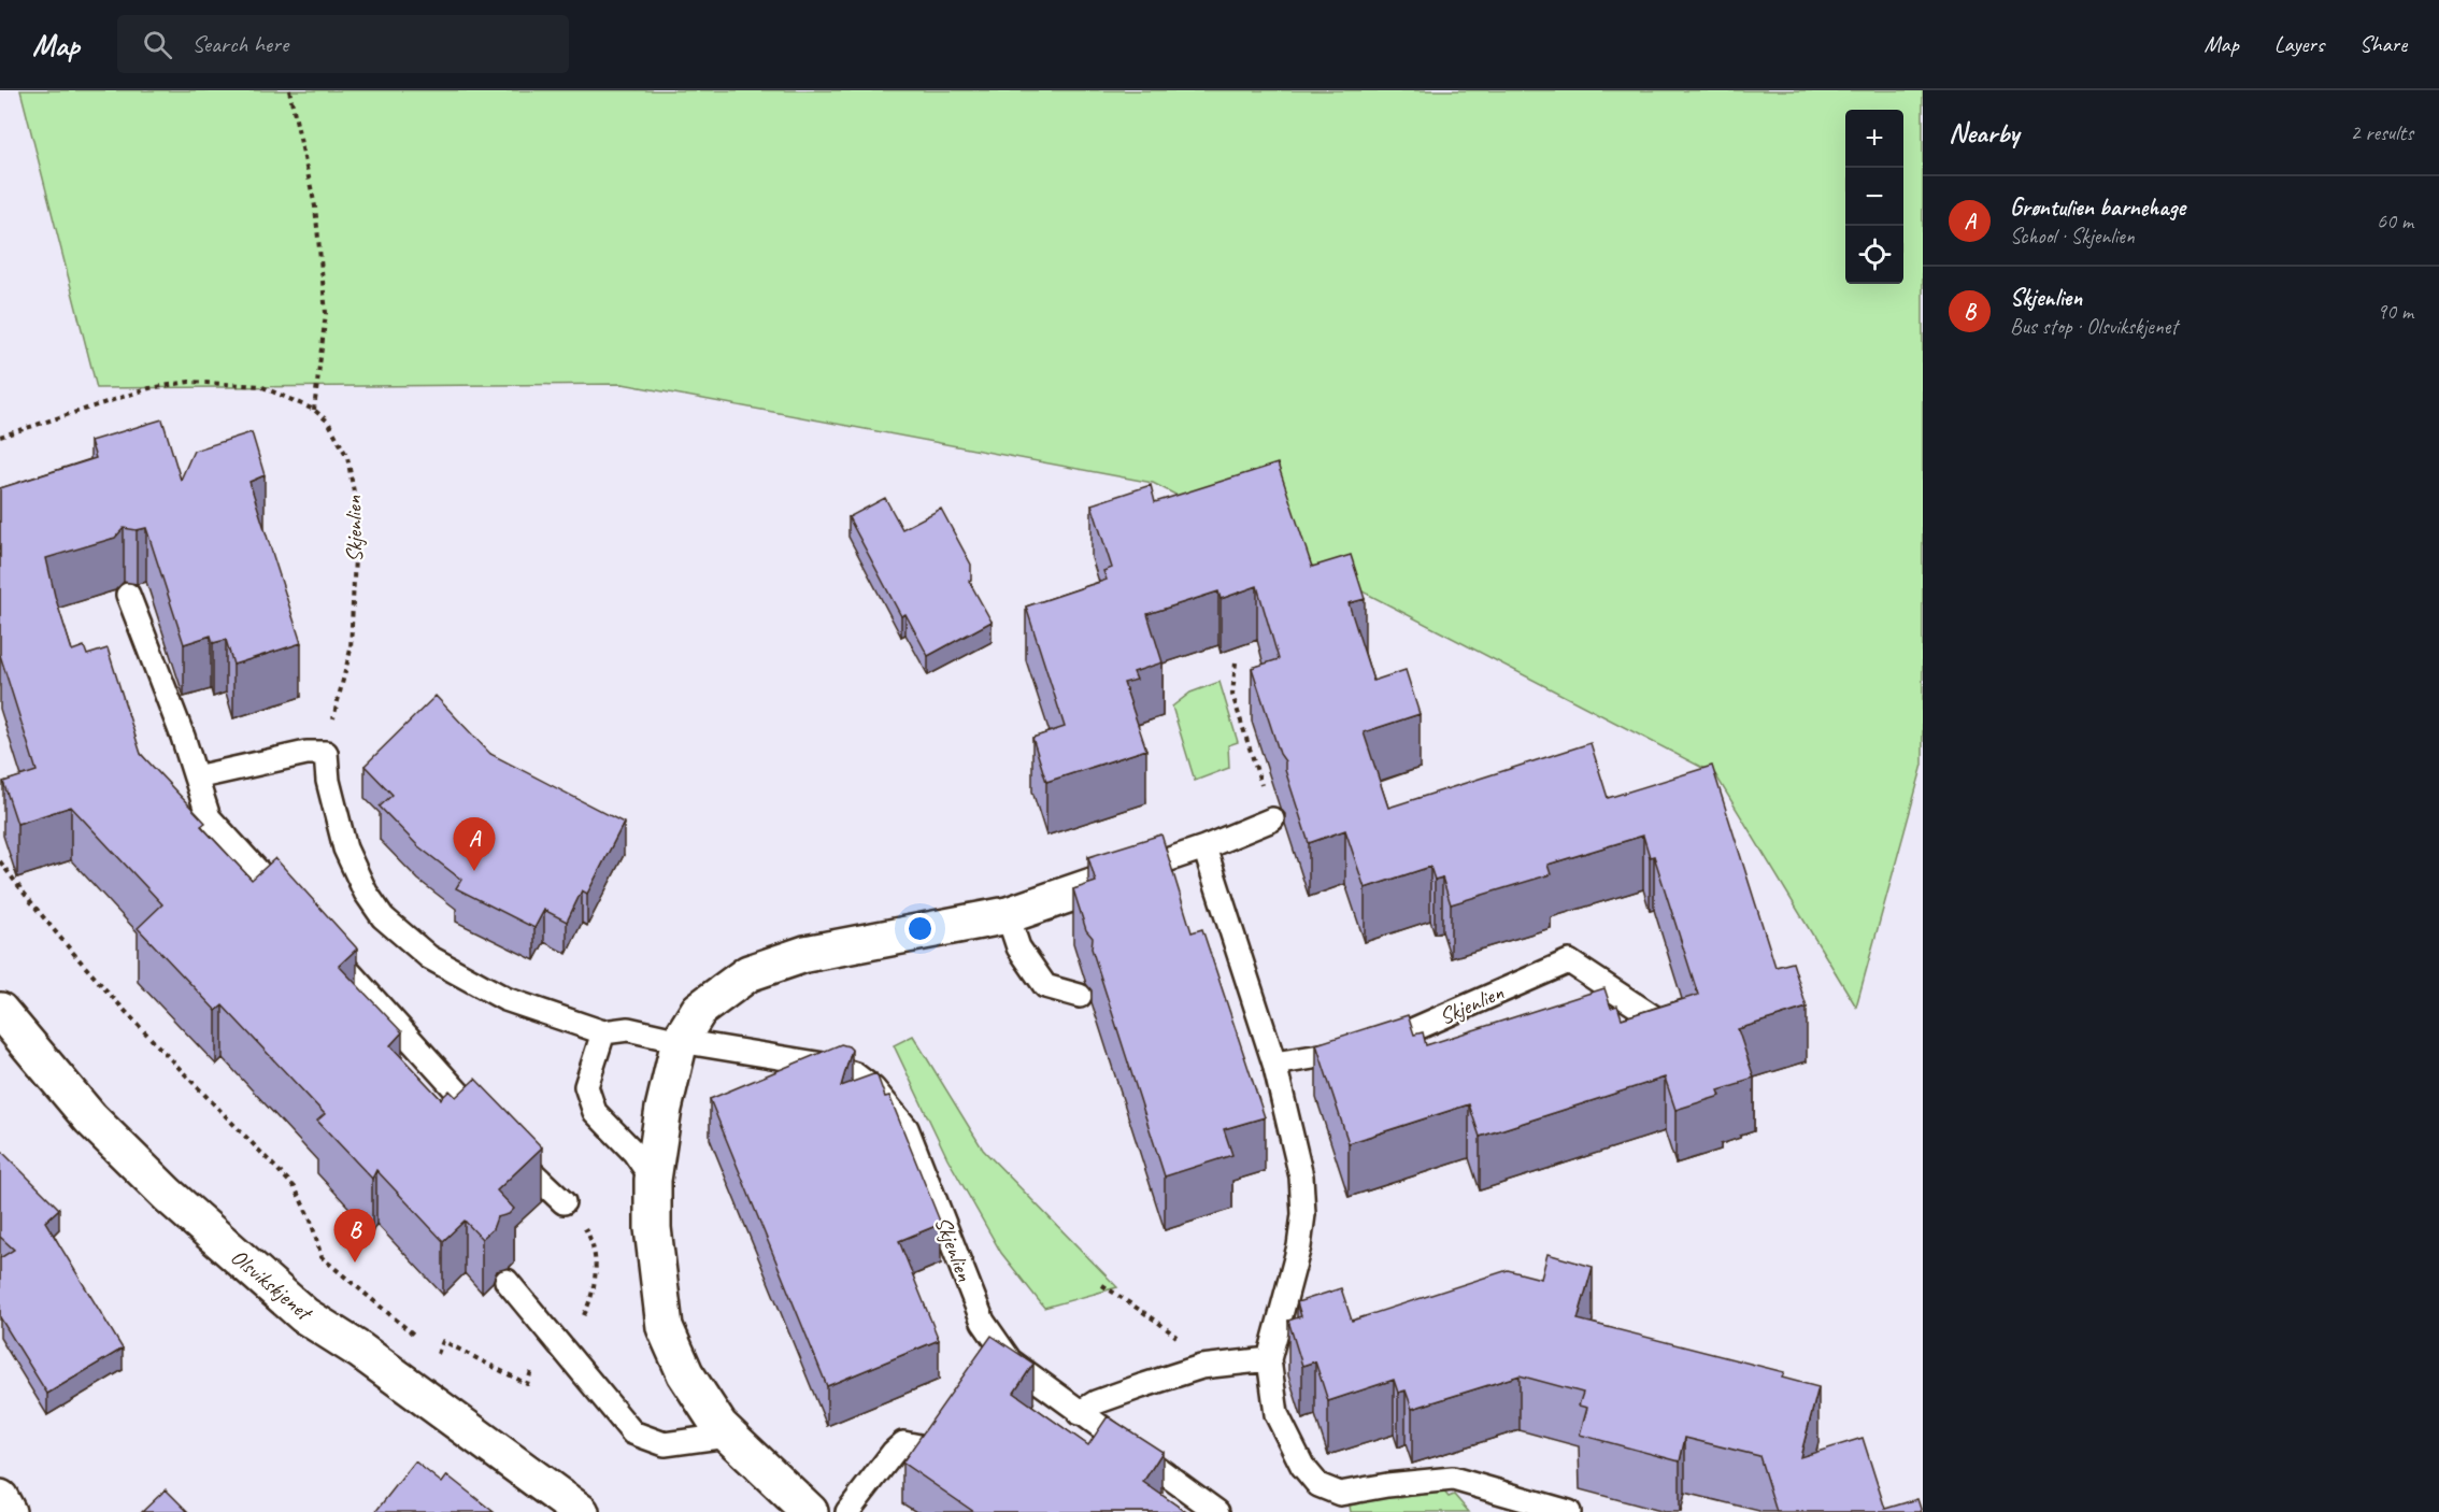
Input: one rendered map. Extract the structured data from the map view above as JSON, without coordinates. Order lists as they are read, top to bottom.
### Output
{
  "streets": {
    "street": ["Olsvikskjenet"],
    "lane": ["Skjenlien"]
  },
  "page": {
    "header": "Map",
    "search": "Search here",
    "nav": ["Map", "Layers", "Share"],
    "heading": ["Nearby", "2 results"],
    "map_buttons": ["+", "−"],
    "list": [
      {
        "mark": "A",
        "name": "Grøntulien barnehage",
        "note": "School · Skjenlien",
        "value": "60 m"
      },
      {
        "mark": "B",
        "name": "Skjenlien",
        "note": "Bus stop · Olsvikskjenet",
        "value": "90 m"
      }
    ],
    "pins": ["A", "B"]
  }
}
